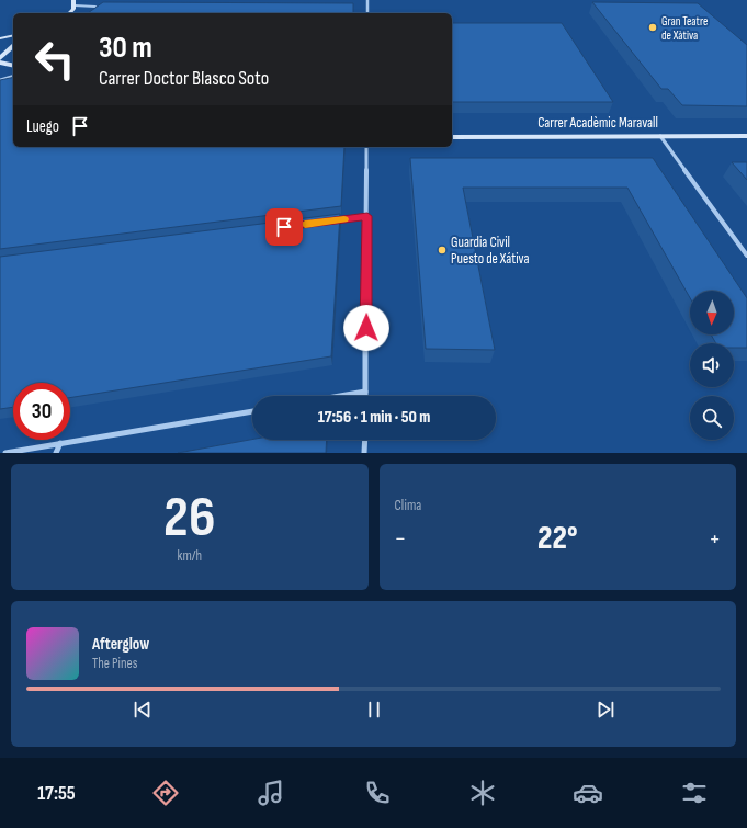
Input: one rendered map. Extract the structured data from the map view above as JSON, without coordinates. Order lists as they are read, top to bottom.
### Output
{
  "streets": {
    "street": ["Carrer Acadèmic Maravall"]
  },
  "places": ["Gran Teatre de Xàtiva", "Guardia Civil Puesto de Xátiva"],
  "north": "bottom",
  "page": {
    "turn": ["30 m", "Carrer Doctor Blasco Soto"],
    "then": "Luego",
    "limit": "30",
    "trip": "17:56 · 1 min · 50 m",
    "tile": [
      ["26", "km/h"],
      "Clima"
    ],
    "heat": ["−", "22°", "+"],
    "song": ["Afterglow", "The Pines"],
    "tabs": "17:55"
  }
}
